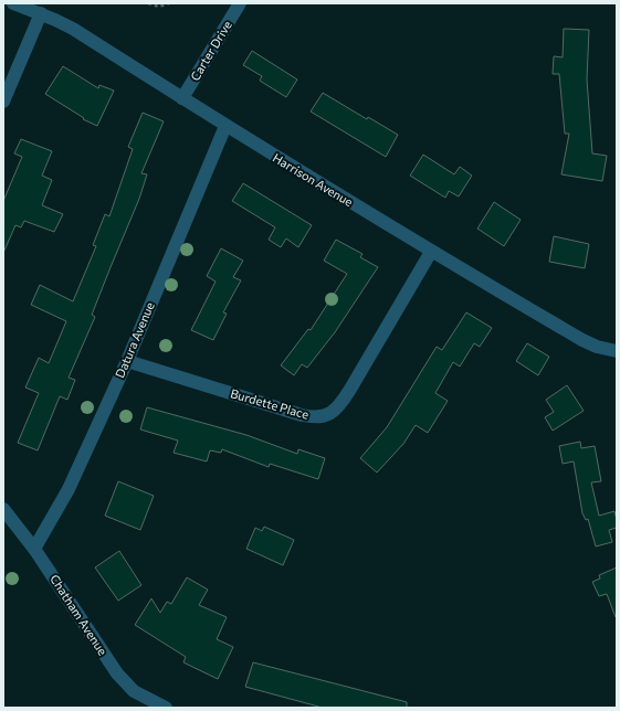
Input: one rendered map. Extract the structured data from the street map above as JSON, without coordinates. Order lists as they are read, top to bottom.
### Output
{
  "streets": {
    "street": [
      "Carter Drive",
      "Harrison Avenue",
      "Datura Avenue",
      "Burdette Place",
      "Chatham Avenue"
    ]
  },
  "crossings": [
    ["Carter Drive", "Harrison Avenue"],
    ["Harrison Avenue", "Datura Avenue"],
    ["Harrison Avenue", "Burdette Place"],
    ["Datura Avenue", "Burdette Place"],
    ["Datura Avenue", "Chatham Avenue"]
  ]
}
